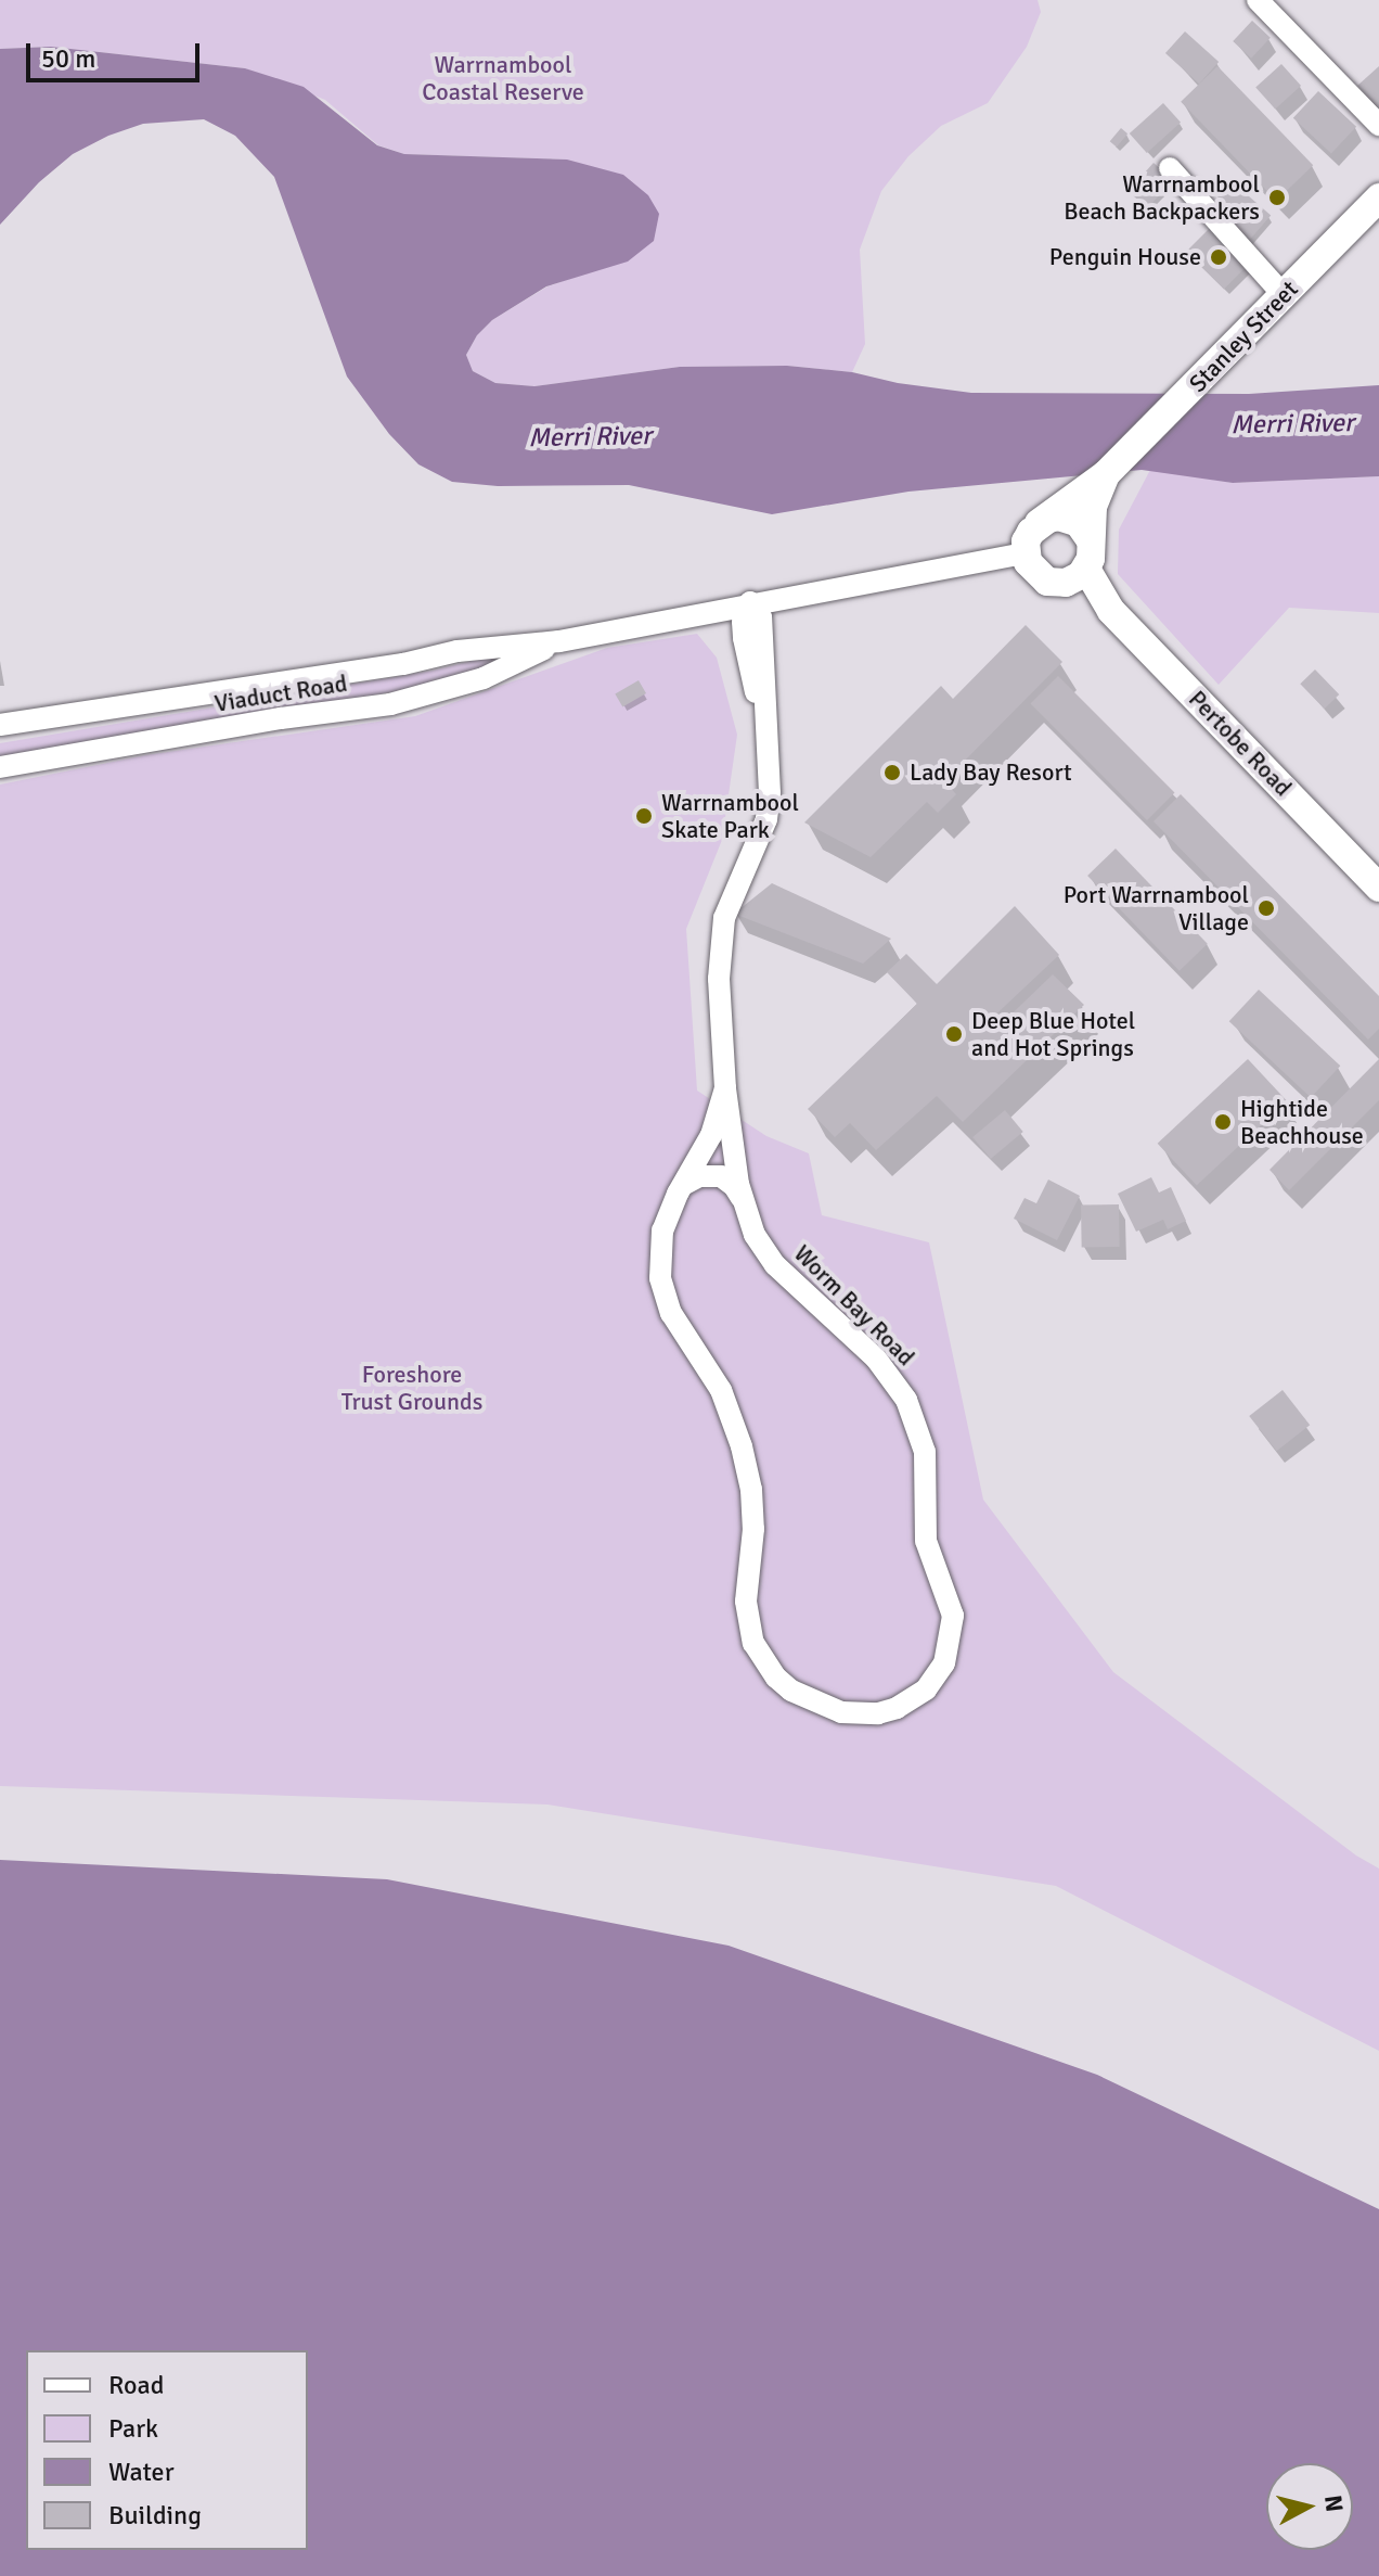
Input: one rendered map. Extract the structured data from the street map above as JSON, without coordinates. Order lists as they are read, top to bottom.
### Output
{
  "streets": {
    "street": [
      "Stanley Street",
      "Viaduct Road",
      "Pertobe Road",
      "Worm Bay Road"
    ]
  },
  "crossings": [
    ["Stanley Street", "Viaduct Road"],
    ["Stanley Street", "Pertobe Road"],
    ["Viaduct Road", "Pertobe Road"],
    ["Viaduct Road", "Worm Bay Road"]
  ],
  "water": ["Merri River"],
  "parks": ["Warrnambool Coastal Reserve", "Foreshore Trust Grounds"],
  "places": [
    "Warrnambool Beach Backpackers",
    "Penguin House",
    "Lady Bay Resort",
    "Warrnambool Skate Park",
    "Port Warrnambool Village",
    "Deep Blue Hotel and Hot Springs",
    "Hightide Beachhouse"
  ],
  "legend": [
    "Road",
    "Park",
    "Water",
    "Building"
  ],
  "scale_bar": "50 m",
  "north": "right"
}
